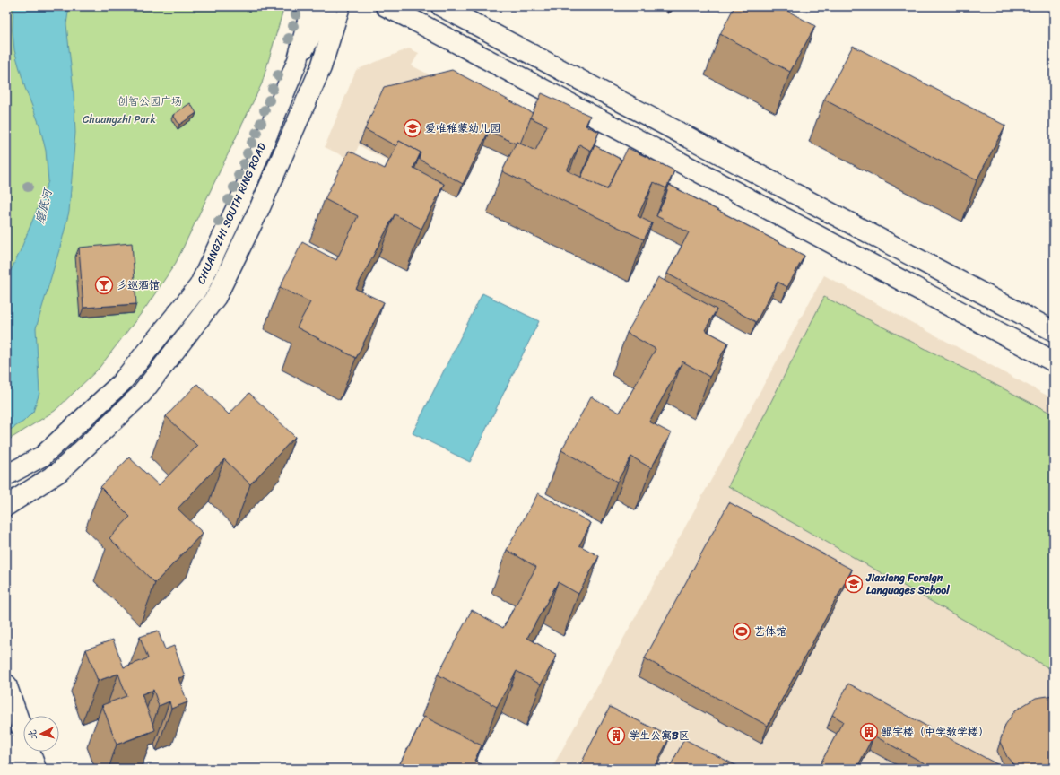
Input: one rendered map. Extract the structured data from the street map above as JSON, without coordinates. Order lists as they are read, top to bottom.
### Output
{
  "streets": {
    "street": ["CHUANGZHI SOUTH RING ROAD"]
  },
  "water": ["磨底河"],
  "parks": ["创智公园广场", "Chuangzhi Park"],
  "places": {
    "school or university": ["爱唯稚蒙幼儿园", "Jiaxiang Foreign Languages School"],
    "bar": ["彡巡酒馆"],
    "sports": ["艺体馆"],
    "building": ["鲲宇楼（中学教学楼）", "学生公寓B区"]
  },
  "north": "left"
}
